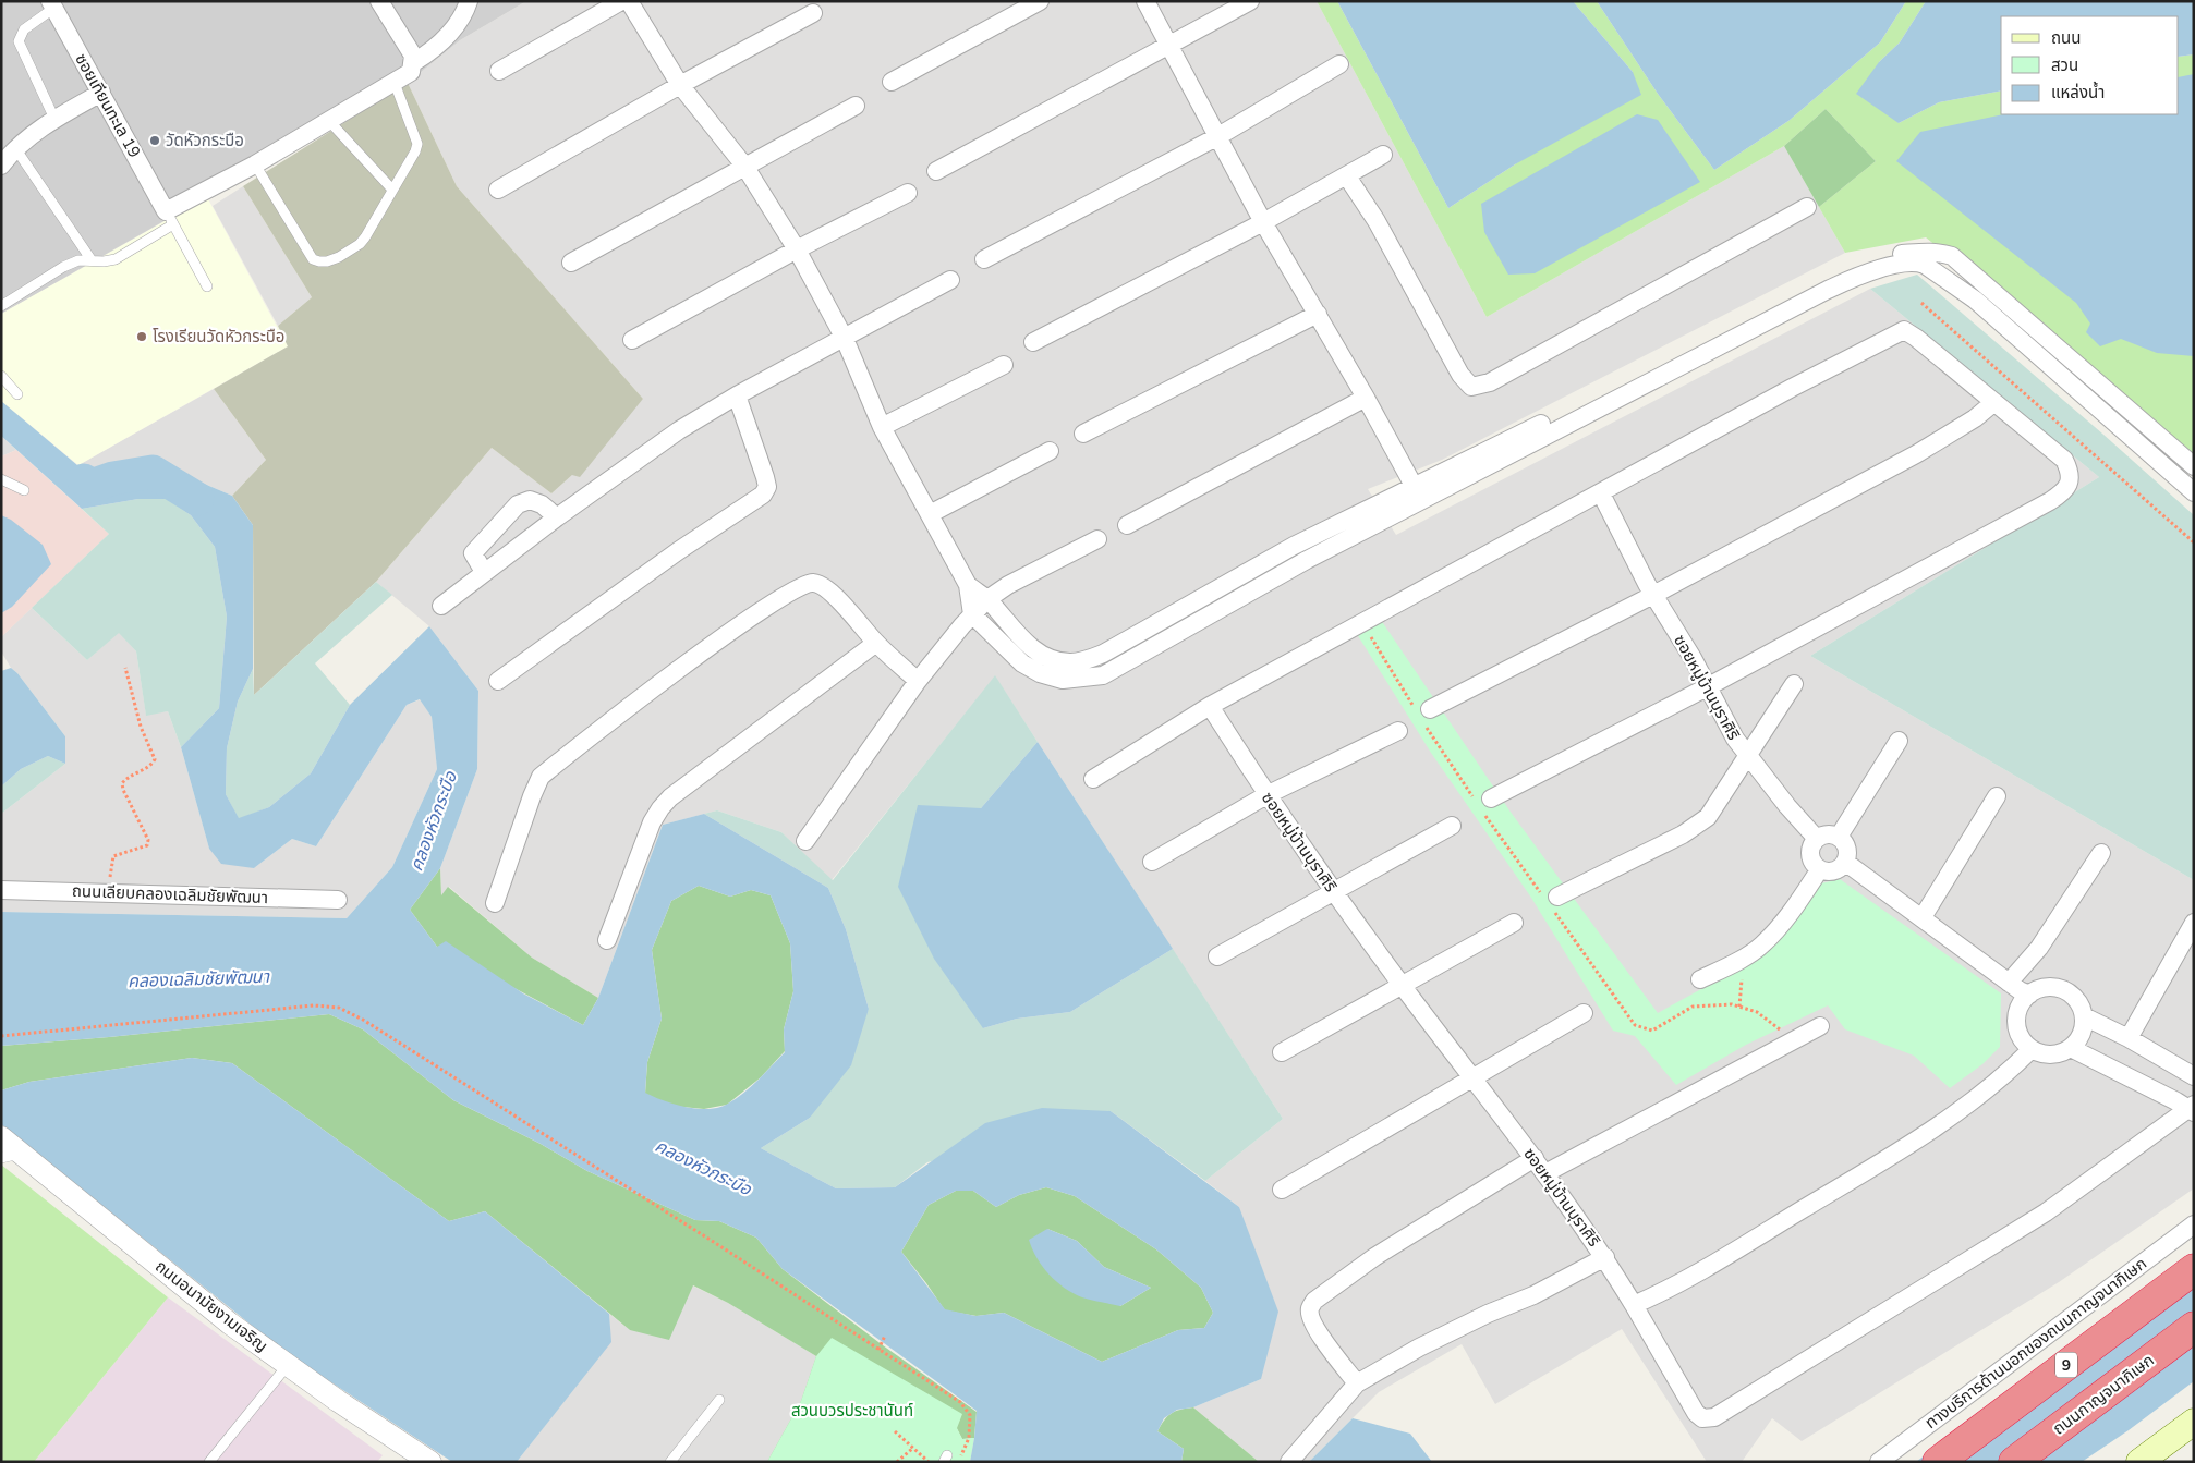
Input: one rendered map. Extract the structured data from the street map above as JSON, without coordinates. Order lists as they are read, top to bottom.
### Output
{
  "streets": {
    "highway": ["9", "ถนนกาญจนาภิเษก"],
    "street": [
      "ซอยเทียนทะเล 19",
      "ซอยหมู่บ้านบุราศิริ",
      "ถนนเลียบคลองเฉลิมชัยพัฒนา",
      "ถนนอนามัยงามเจริญ",
      "ทางบริการด้านนอกของถนนกาญจนาภิเษก"
    ]
  },
  "water": ["คลองหัวกระบือ", "คลองเฉลิมชัยพัฒนา"],
  "parks": ["สวนบวรประชานันท์"],
  "places": ["วัดหัวกระบือ", "โรงเรียนวัดหัวกระบือ"],
  "legend": ["ถนน", "สวน", "แหล่งน้ำ"]
}
